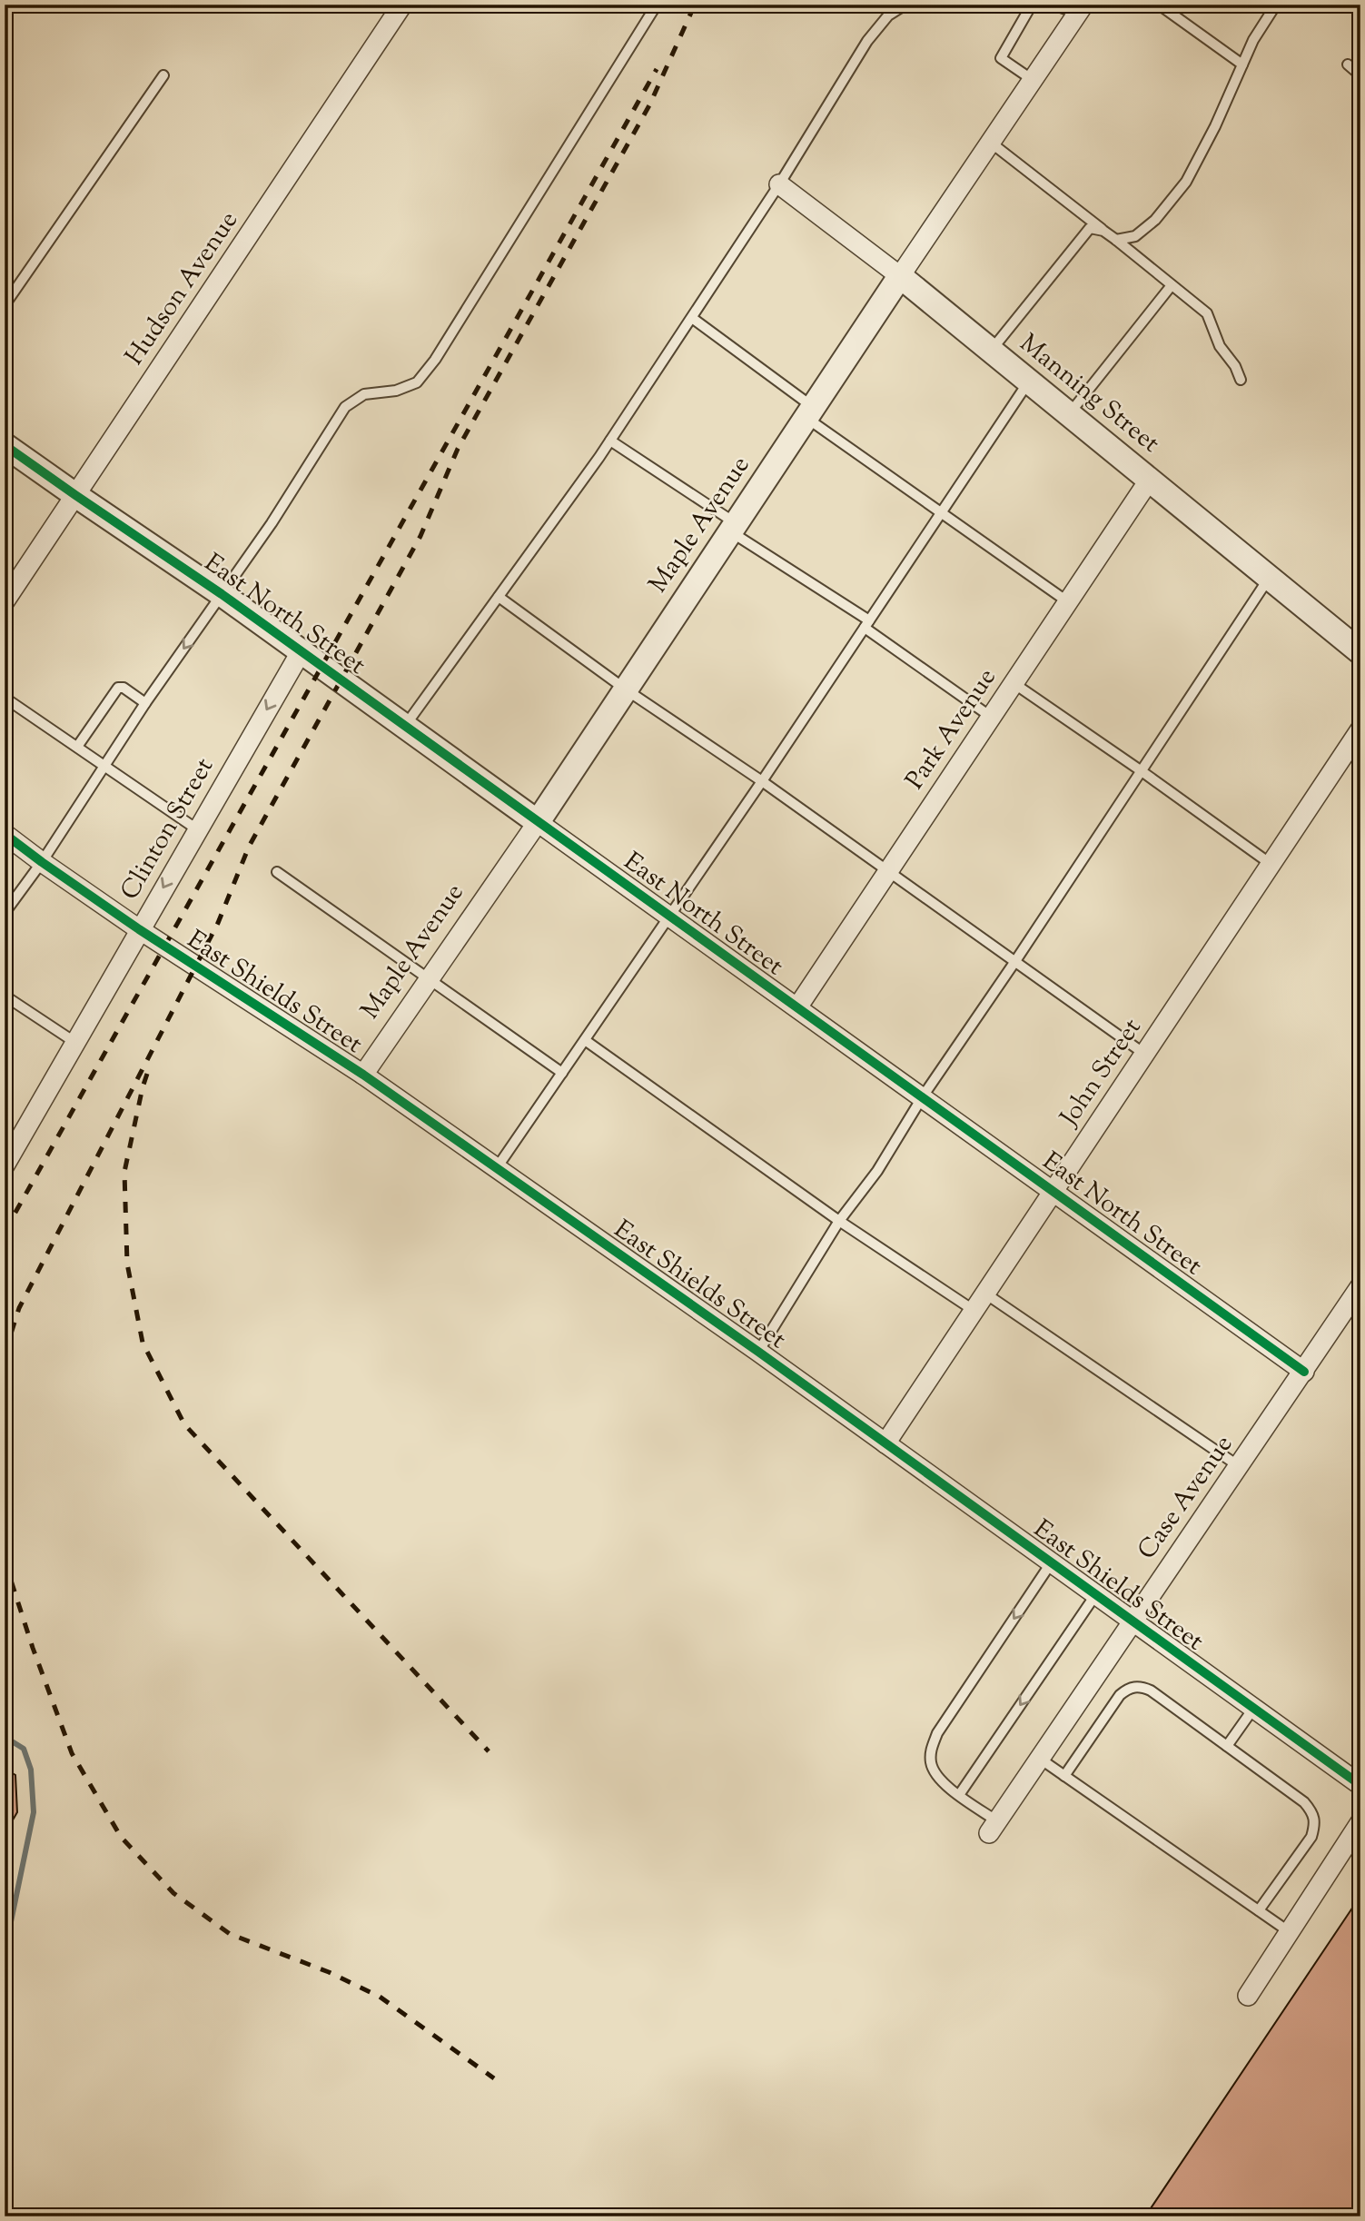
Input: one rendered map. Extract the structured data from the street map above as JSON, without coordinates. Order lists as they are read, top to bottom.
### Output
{
  "streets": {
    "street": [
      "Hudson Avenue",
      "Manning Street",
      "Maple Avenue",
      "East North Street",
      "Park Avenue",
      "Clinton Street",
      "East Shields Street",
      "John Street",
      "Case Avenue"
    ]
  },
  "crossings": [
    ["Hudson Avenue", "East North Street"],
    ["Manning Street", "Maple Avenue"],
    ["Manning Street", "Park Avenue"],
    ["Maple Avenue", "East North Street"],
    ["Maple Avenue", "East Shields Street"],
    ["East North Street", "Park Avenue"],
    ["East North Street", "Clinton Street"],
    ["East North Street", "John Street"],
    ["East North Street", "Case Avenue"],
    ["Clinton Street", "East Shields Street"],
    ["East Shields Street", "John Street"],
    ["East Shields Street", "Case Avenue"]
  ],
  "one_way": ["Clinton Street"]
}
